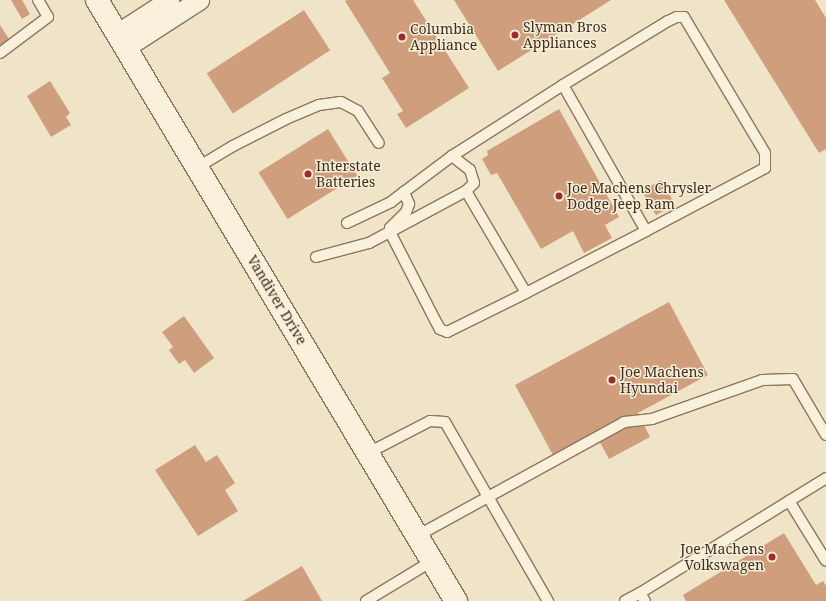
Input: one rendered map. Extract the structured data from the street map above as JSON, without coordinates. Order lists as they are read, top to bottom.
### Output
{
  "streets": {
    "main road": ["Vandiver Drive"]
  },
  "places": [
    "Slyman Bros Appliances",
    "Columbia Appliance",
    "Interstate Batteries",
    "Joe Machens Chrysler Dodge Jeep Ram",
    "Joe Machens Hyundai",
    "Joe Machens Volkswagen"
  ]
}
